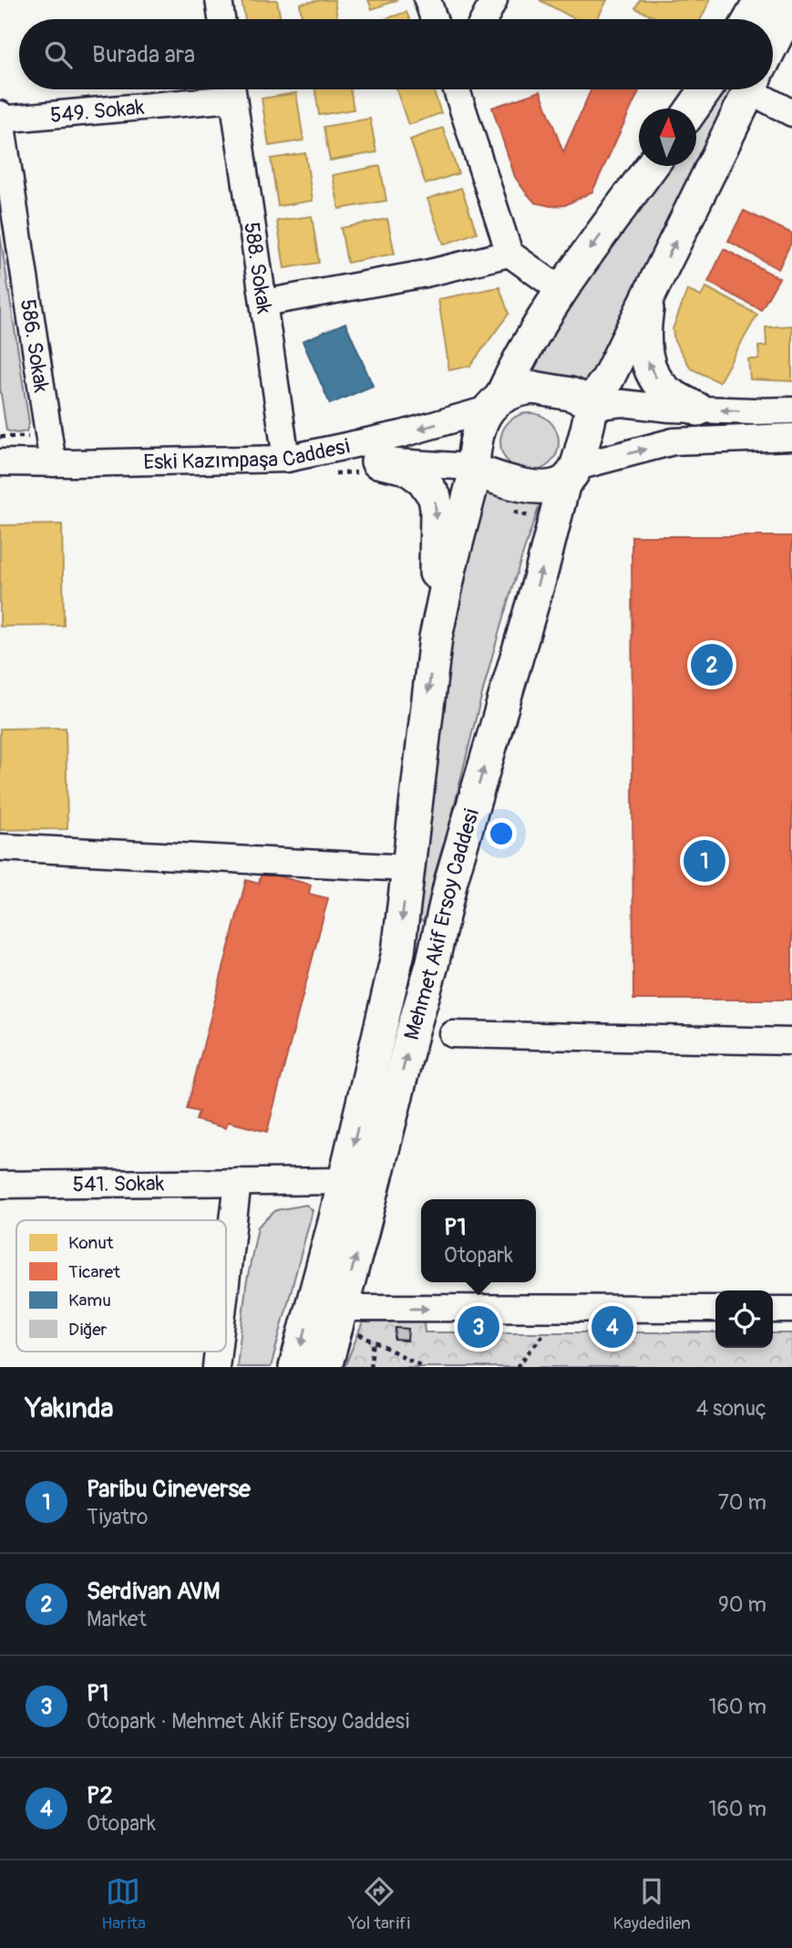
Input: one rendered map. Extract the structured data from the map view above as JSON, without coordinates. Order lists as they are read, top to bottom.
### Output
{
  "streets": {
    "main road": ["Mehmet Akif Ersoy Caddesi"],
    "street": [
      "549. Sokak",
      "588. Sokak",
      "586. Sokak",
      "Eski Kazımpaşa Caddesi",
      "541. Sokak"
    ]
  },
  "crossings": [
    ["549. Sokak", "586. Sokak"],
    ["588. Sokak", "Eski Kazımpaşa Caddesi"],
    ["586. Sokak", "Eski Kazımpaşa Caddesi"],
    ["Eski Kazımpaşa Caddesi", "Mehmet Akif Ersoy Caddesi"],
    ["Mehmet Akif Ersoy Caddesi", "541. Sokak"]
  ],
  "legend": [
    "Konut",
    "Ticaret",
    "Kamu",
    "Diğer"
  ],
  "north": "top",
  "page": {
    "search": "Burada ara",
    "pins": [
      "2",
      "1",
      "3",
      "4"
    ],
    "popup": ["P1", "Otopark"],
    "heading": ["Yakında", "4 sonuç"],
    "list": [
      {
        "mark": "1",
        "name": "Paribu Cineverse",
        "note": "Tiyatro",
        "value": "70 m"
      },
      {
        "mark": "2",
        "name": "Serdivan AVM",
        "note": "Market",
        "value": "90 m"
      },
      {
        "mark": "3",
        "name": "P1",
        "note": "Otopark · Mehmet Akif Ersoy Caddesi",
        "value": "160 m"
      },
      {
        "mark": "4",
        "name": "P2",
        "note": "Otopark",
        "value": "160 m"
      }
    ],
    "nav": ["Harita", "Yol tarifi", "Kaydedilen"]
  }
}
